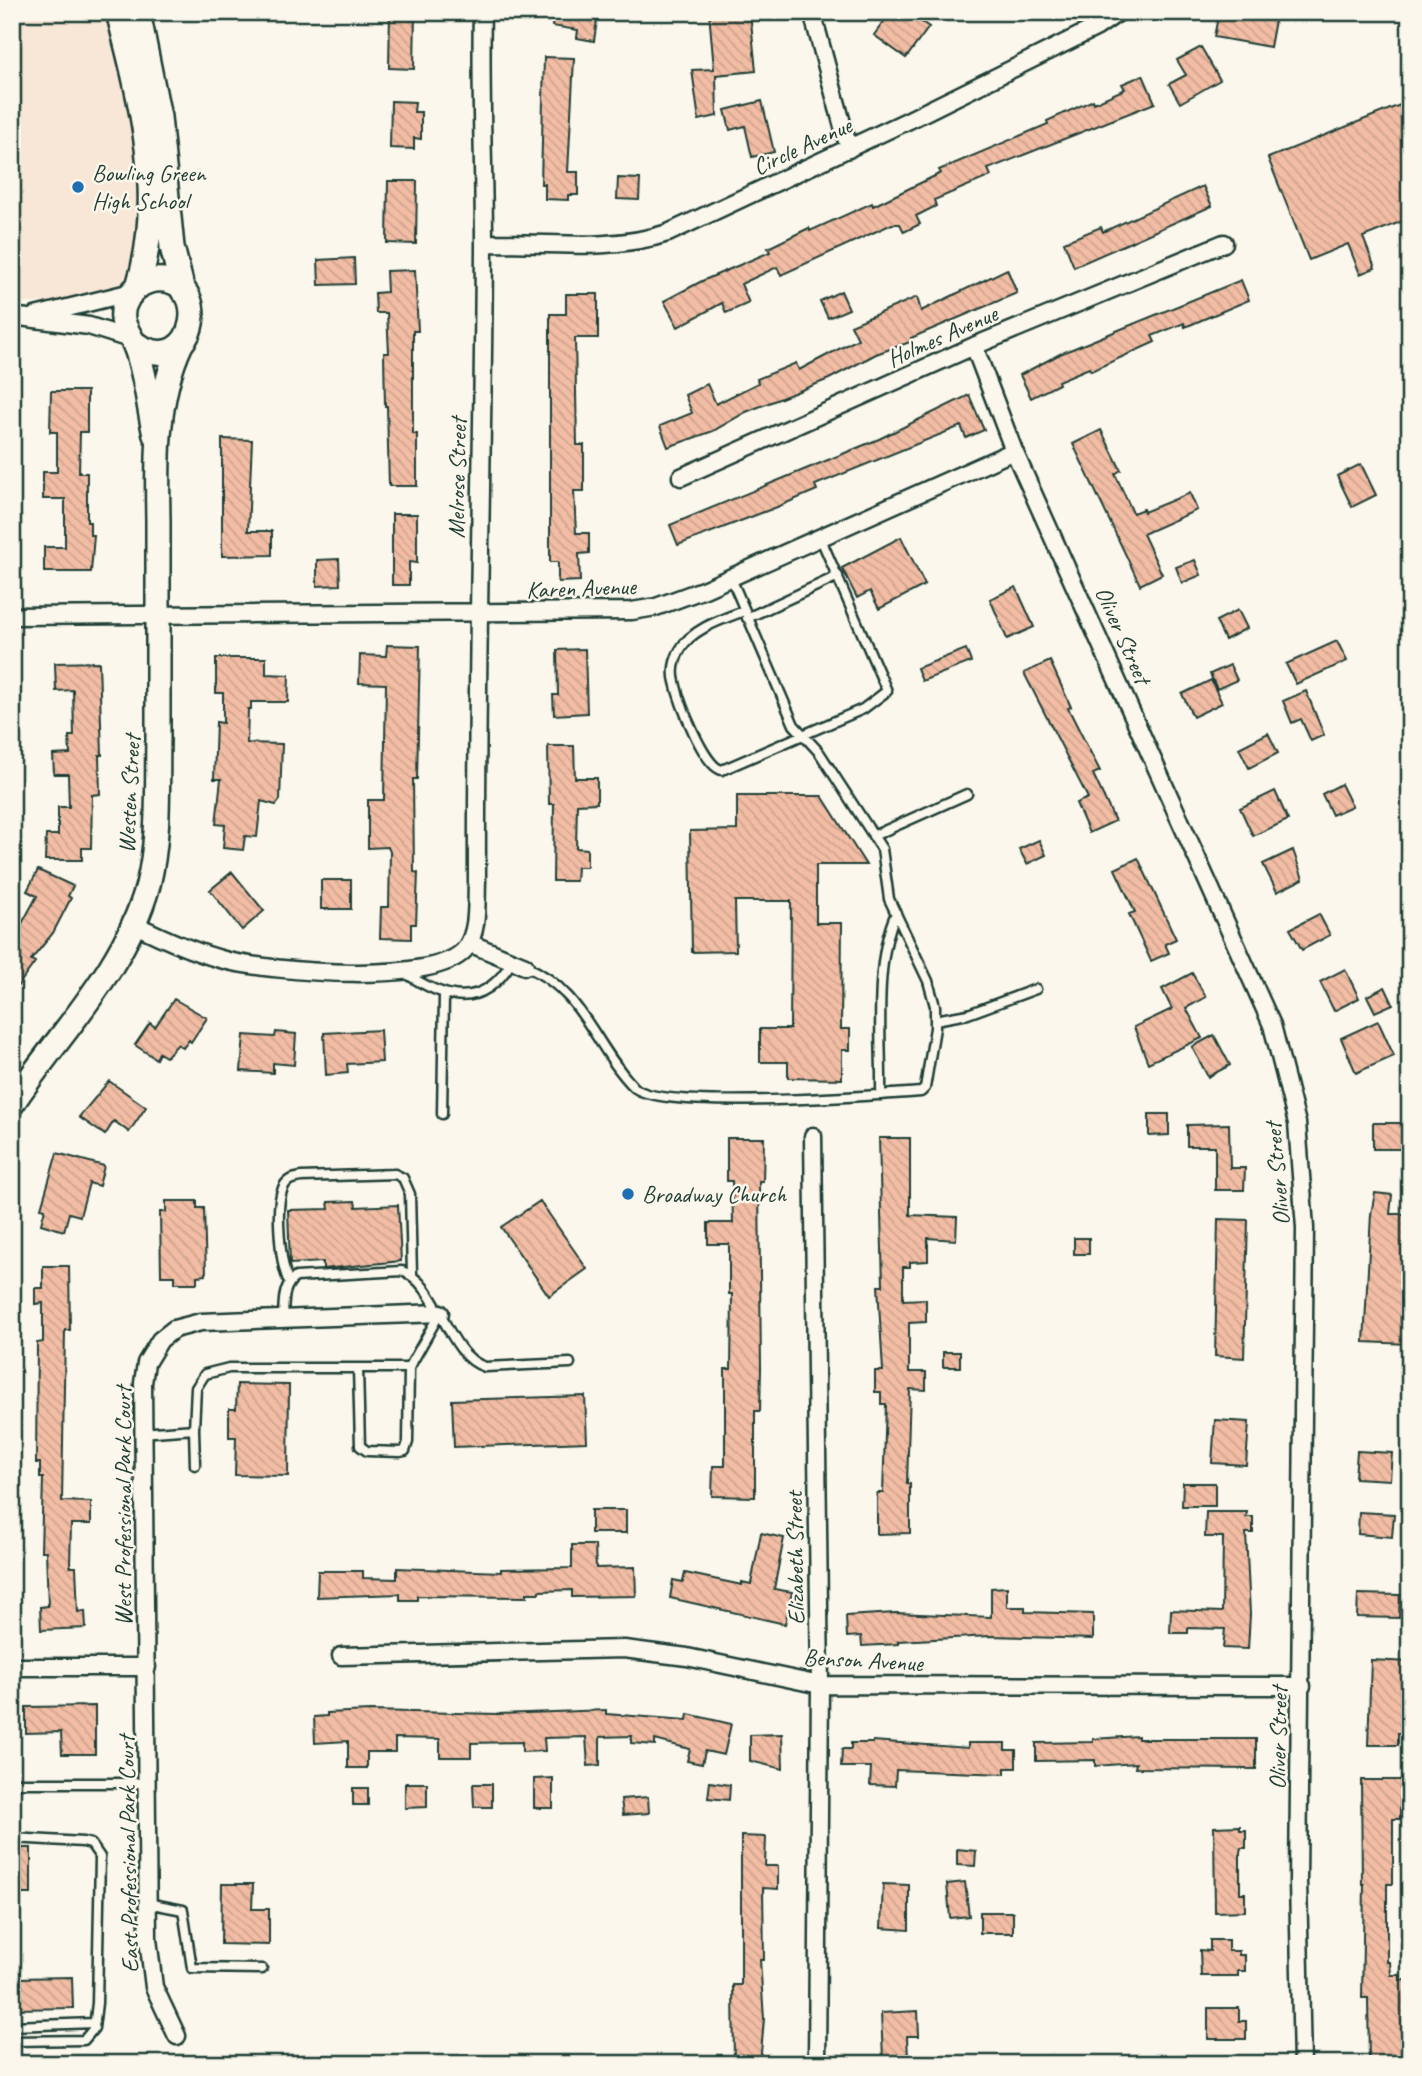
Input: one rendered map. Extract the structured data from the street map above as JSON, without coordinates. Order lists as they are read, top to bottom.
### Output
{
  "streets": {
    "street": [
      "Circle Avenue",
      "Holmes Avenue",
      "Melrose Street",
      "Karen Avenue",
      "Oliver Street",
      "Westen Street",
      "West Professional Park Court",
      "Elizabeth Street",
      "Benson Avenue",
      "East Professional Park Court"
    ]
  },
  "crossings": [
    ["Circle Avenue", "Melrose Street"],
    ["Holmes Avenue", "Oliver Street"],
    ["Melrose Street", "Karen Avenue"],
    ["Karen Avenue", "Oliver Street"],
    ["Karen Avenue", "Westen Street"],
    ["Oliver Street", "Benson Avenue"],
    ["West Professional Park Court", "East Professional Park Court"],
    ["Elizabeth Street", "Benson Avenue"]
  ],
  "places": ["Bowling Green High School", "Broadway Church"]
}
